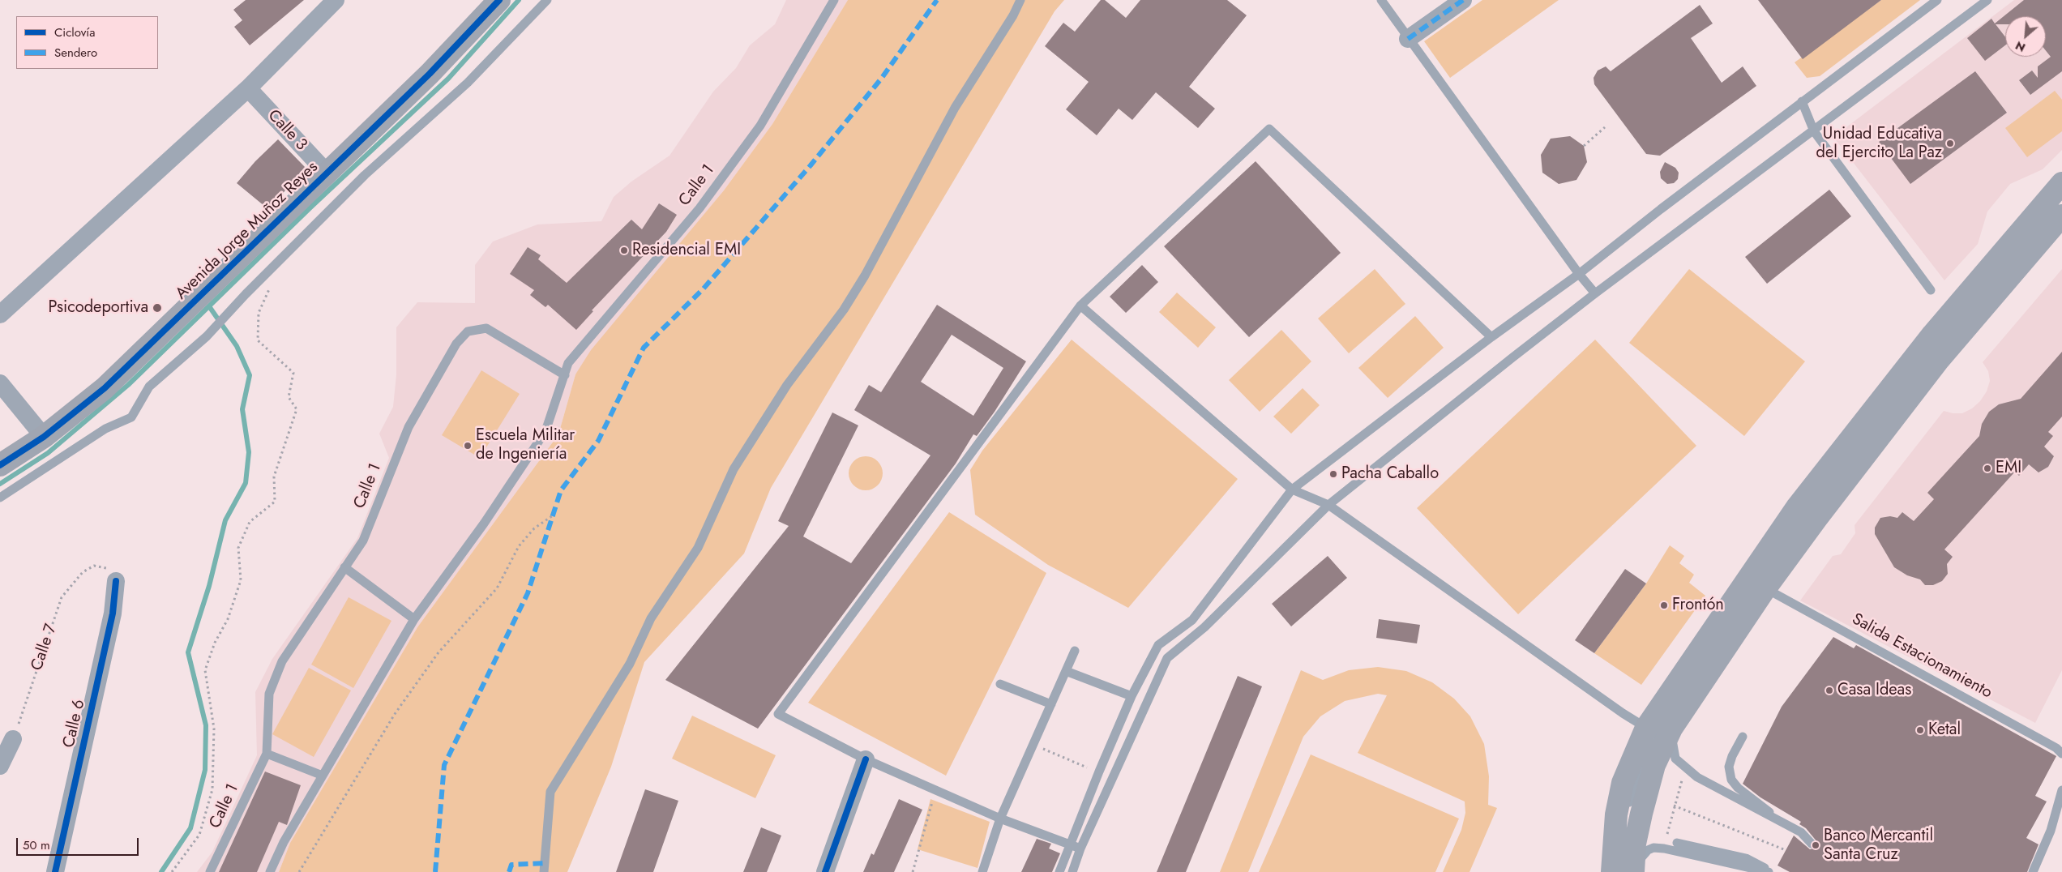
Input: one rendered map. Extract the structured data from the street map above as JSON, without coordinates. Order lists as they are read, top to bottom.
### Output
{
  "streets": {
    "main road": ["Avenida Jorge Muñoz Reyes"],
    "street": ["Calle 3", "Calle 6"],
    "lane": ["Calle 1", "Salida Estacionamiento"],
    "path": ["Calle 7"]
  },
  "crossings": [
    ["Calle 3", "Avenida Jorge Muñoz Reyes"],
    ["Calle 7", "Calle 6"]
  ],
  "places": [
    "Unidad Educativa del Ejercito La Paz",
    "Residencial EMI",
    "Psicodeportiva",
    "Escuela Militar de Ingeniería",
    "EMI",
    "Pacha Caballo",
    "Frontón",
    "Casa Ideas",
    "Ketal",
    "Banco Mercantil Santa Cruz"
  ],
  "legend": ["Ciclovía", "Sendero"],
  "scale_bar": "50 m",
  "north": "bottom left"
}
